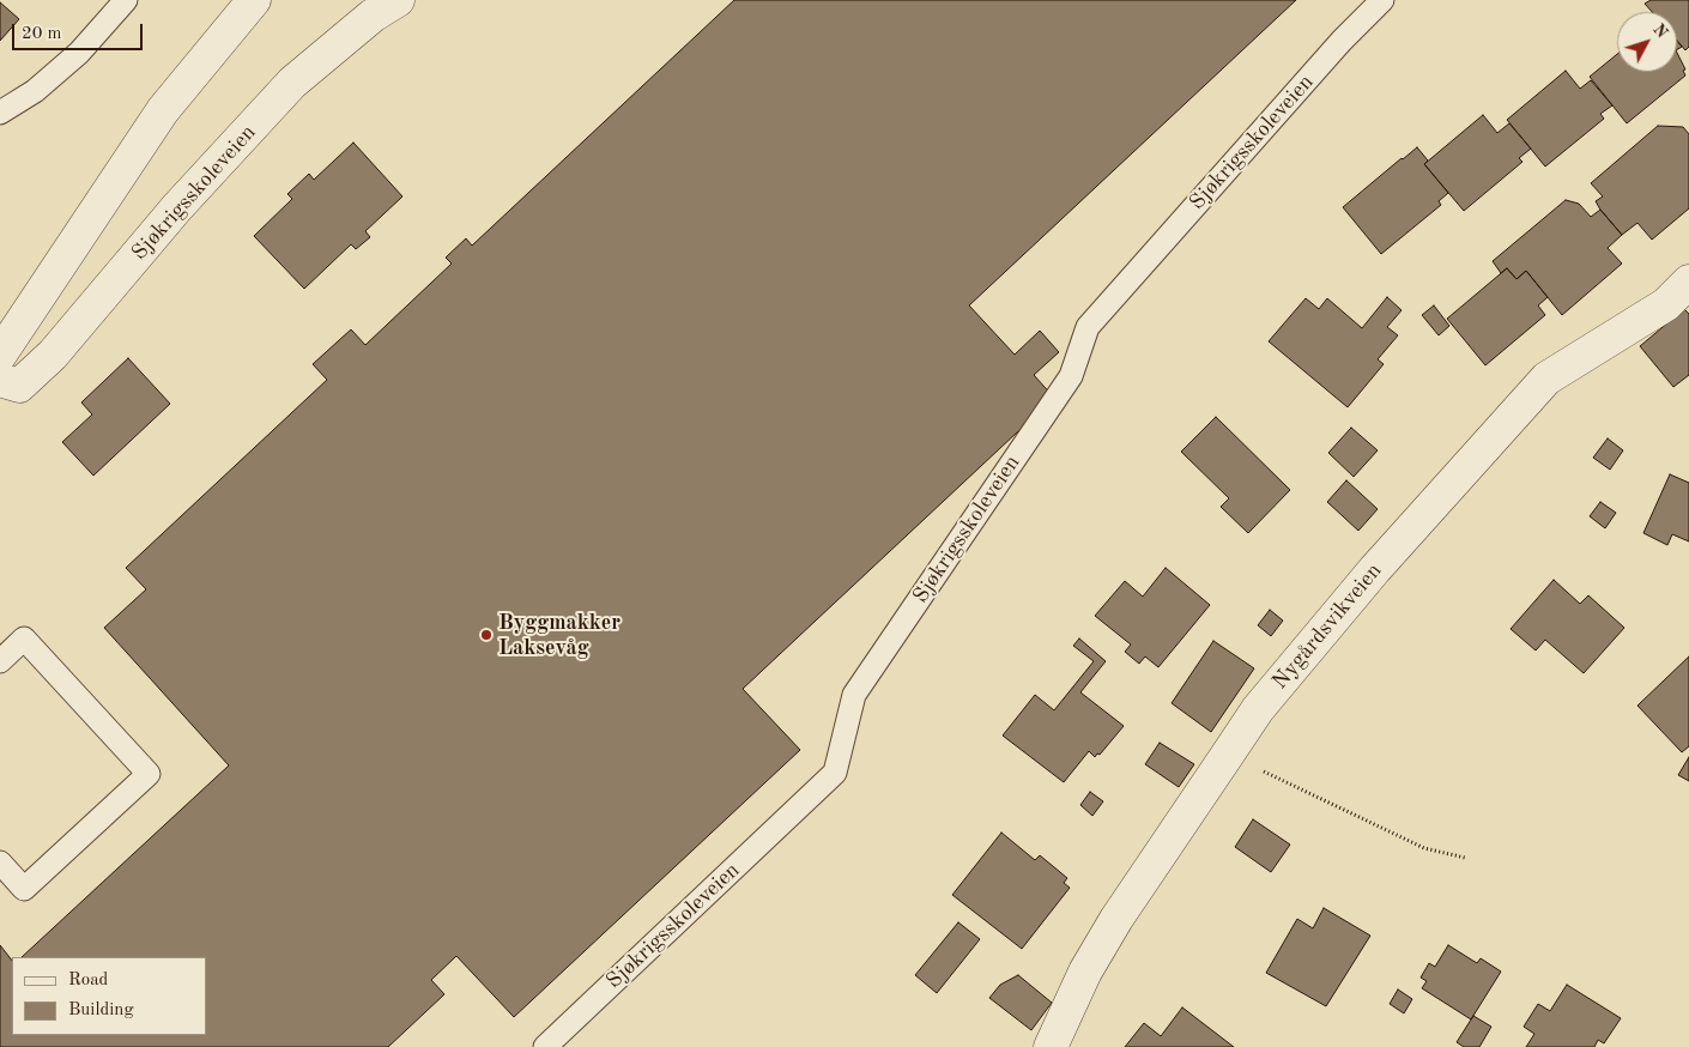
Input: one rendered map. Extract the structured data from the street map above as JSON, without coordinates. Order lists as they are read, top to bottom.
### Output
{
  "streets": {
    "street": ["Sjøkrigsskoleveien", "Nygårdsvikveien"]
  },
  "places": ["Byggmakker Laksevåg"],
  "legend": ["Road", "Building"],
  "scale_bar": "20 m",
  "north": "top right"
}
